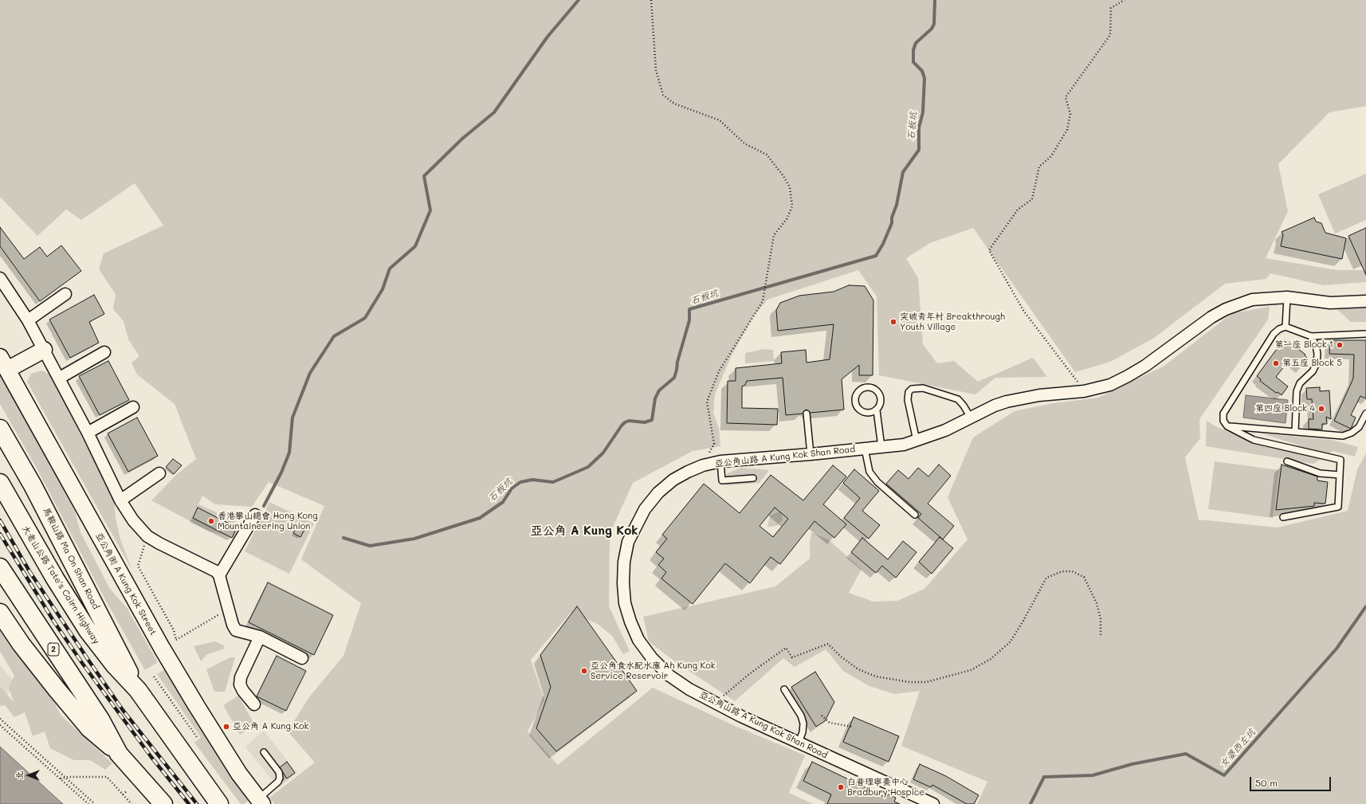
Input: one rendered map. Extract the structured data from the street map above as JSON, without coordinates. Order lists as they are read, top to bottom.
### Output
{
  "streets": {
    "highway": ["馬鞍山路 Ma On Shan Road", "大老山公路 Tate's Cairn Highway", "2"],
    "main road": ["亞公角街 A Kung Kok Street"],
    "street": ["亞公角山路 A Kung Kok Shan Road"]
  },
  "crossings": [
    ["馬鞍山路 Ma On Shan Road", "大老山公路 Tate's Cairn Highway"]
  ],
  "districts": ["亞公角 A Kung Kok"],
  "water": ["石板坑", "女婆西左坑"],
  "places": [
    "突破青年村 Breakthrough Youth Village",
    "第一座 Block 1",
    "第五座 Block 5",
    "第四座 Block 4",
    "香港攀山總會 Hong Kong Mountaineering Union",
    "亞公角食水配水庫 Ah Kung Kok Service Reservoir",
    "亞公角 A Kung Kok",
    "白普理寧養中心 Bradbury Hospice"
  ],
  "scale_bar": "50 m",
  "north": "left"
}
